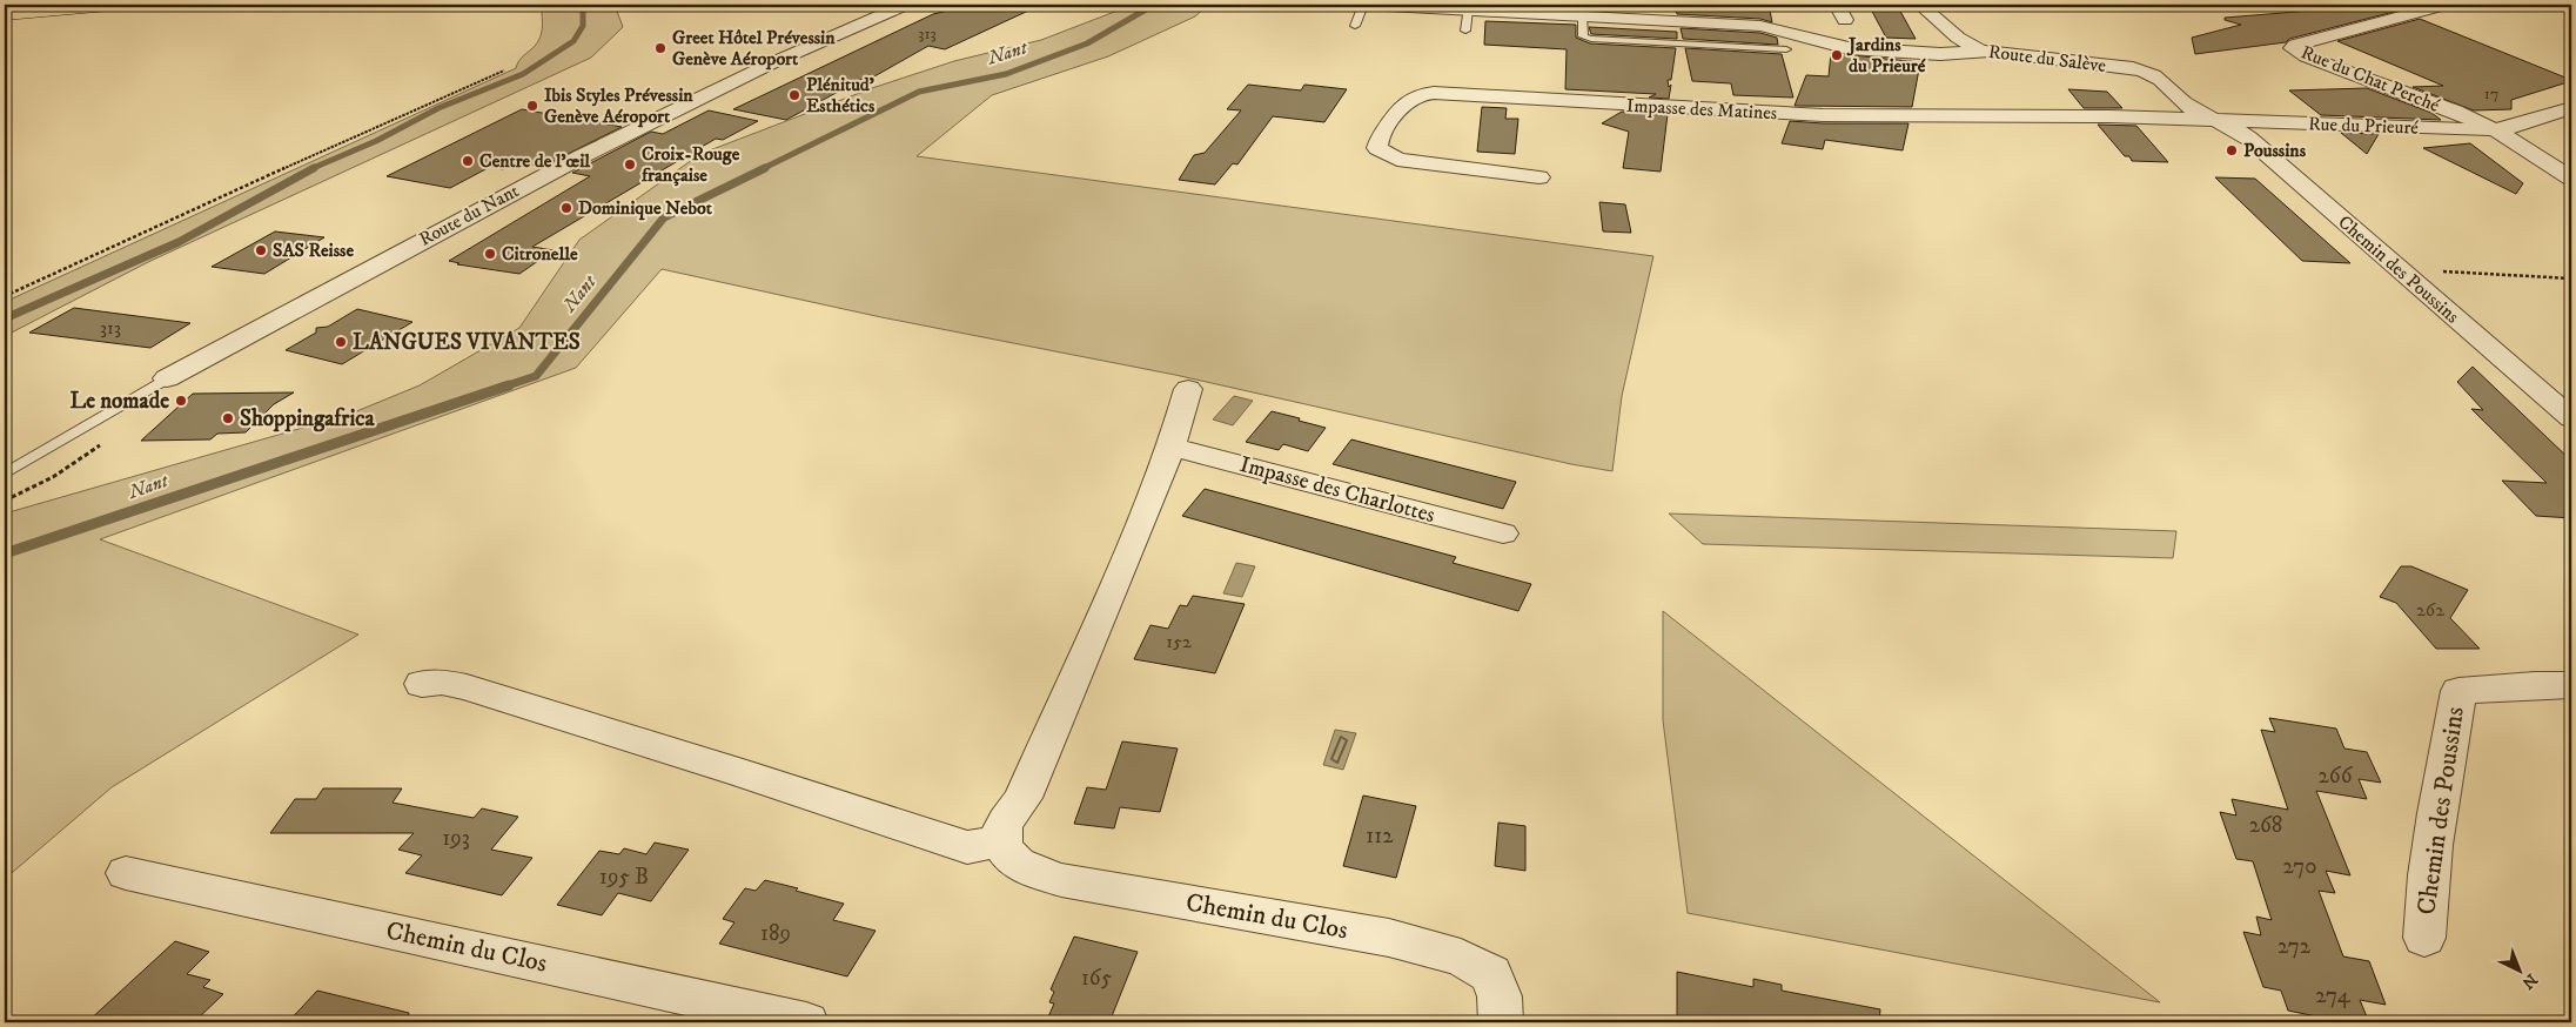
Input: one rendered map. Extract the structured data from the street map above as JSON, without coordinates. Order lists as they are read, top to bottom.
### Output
{
  "streets": {
    "street": [
      "Route du Salève",
      "Rue du Chat Perché",
      "Impasse des Matines",
      "Rue du Prieuré",
      "Route du Nant",
      "Chemin des Poussins",
      "Impasse des Charlottes",
      "Chemin du Clos"
    ]
  },
  "crossings": [
    ["Route du Salève", "Impasse des Matines"],
    ["Route du Salève", "Rue du Prieuré"],
    ["Route du Salève", "Chemin des Poussins"],
    ["Rue du Chat Perché", "Rue du Prieuré"],
    ["Impasse des Matines", "Rue du Prieuré"],
    ["Impasse des Matines", "Chemin des Poussins"],
    ["Rue du Prieuré", "Chemin des Poussins"]
  ],
  "water": ["Nant"],
  "places": [
    "Greet Hôtel Prévessin Genève Aéroport",
    "Jardins du Prieuré",
    "Plénitud' Esthétics",
    "Ibis Styles Prévessin Genève Aéroport",
    "Poussins",
    "Centre de l'œil",
    "Croix-Rouge française",
    "Dominique Nebot",
    "SAS Reisse",
    "Citronelle",
    "LANGUES VIVANTES",
    "Le nomade",
    "Shoppingafrica"
  ],
  "house_numbers": [
    "313",
    "17",
    "313",
    "262",
    "152",
    "266",
    "268",
    "112",
    "193",
    "270",
    "195 B",
    "189",
    "272",
    "165",
    "274"
  ],
  "north": "bottom right"
}
